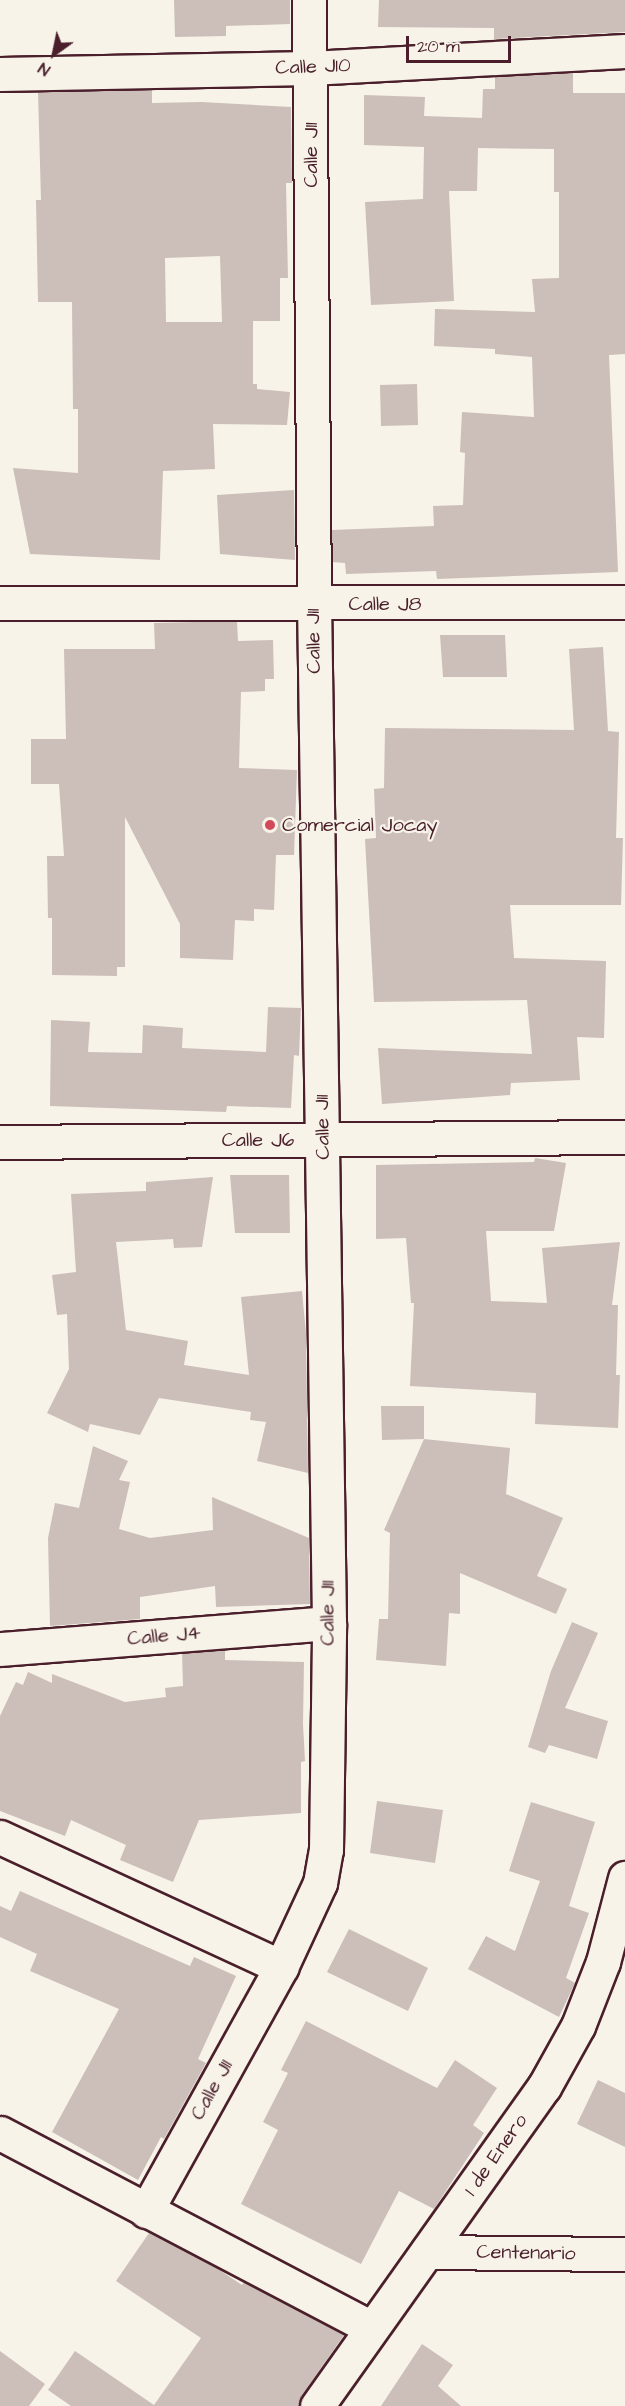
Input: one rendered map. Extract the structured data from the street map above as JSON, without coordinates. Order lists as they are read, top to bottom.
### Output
{
  "streets": {
    "street": [
      "Calle J10",
      "Calle J11",
      "Calle J8",
      "Calle J6",
      "Calle J4",
      "1 de Enero",
      "Centenario"
    ]
  },
  "crossings": [
    ["Calle J10", "Calle J11"],
    ["Calle J11", "Calle J8"],
    ["Calle J11", "Calle J6"],
    ["Calle J11", "Calle J4"],
    ["1 de Enero", "Centenario"]
  ],
  "places": ["Comercial Jocay"],
  "scale_bar": "20 m",
  "north": "bottom left"
}
